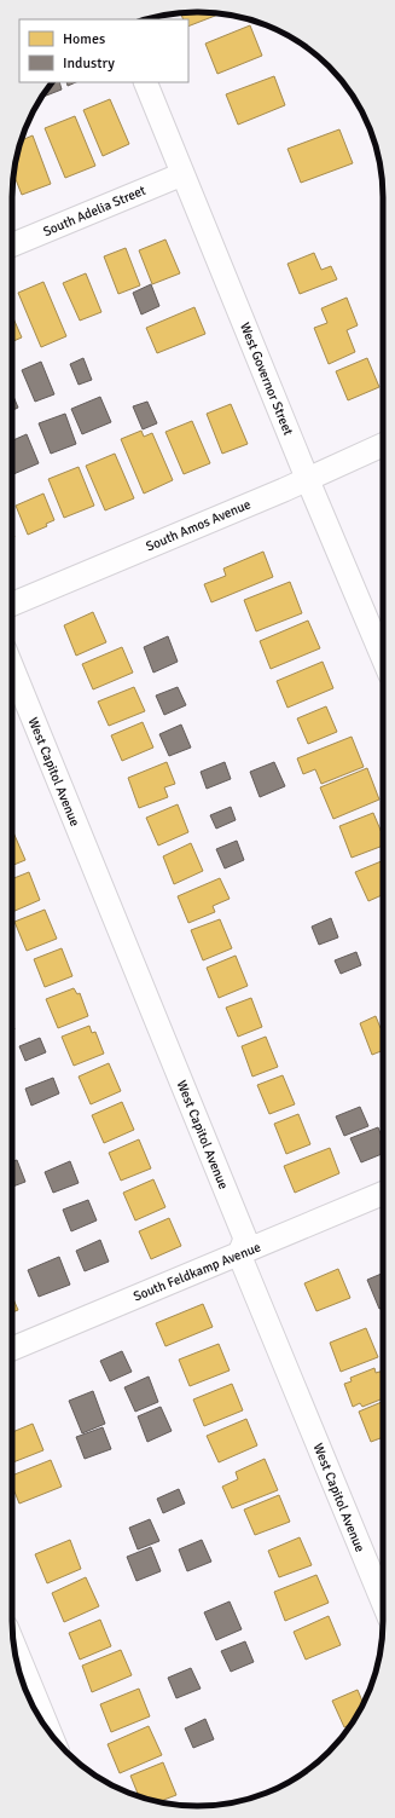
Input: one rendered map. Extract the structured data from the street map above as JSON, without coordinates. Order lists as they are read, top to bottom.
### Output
{
  "streets": {
    "street": [
      "South Adelia Street",
      "West Governor Street",
      "South Amos Avenue",
      "West Capitol Avenue",
      "South Feldkamp Avenue"
    ]
  },
  "crossings": [
    ["South Adelia Street", "West Governor Street"],
    ["West Governor Street", "South Amos Avenue"],
    ["West Capitol Avenue", "South Feldkamp Avenue"]
  ],
  "legend": ["Homes", "Industry"]
}
